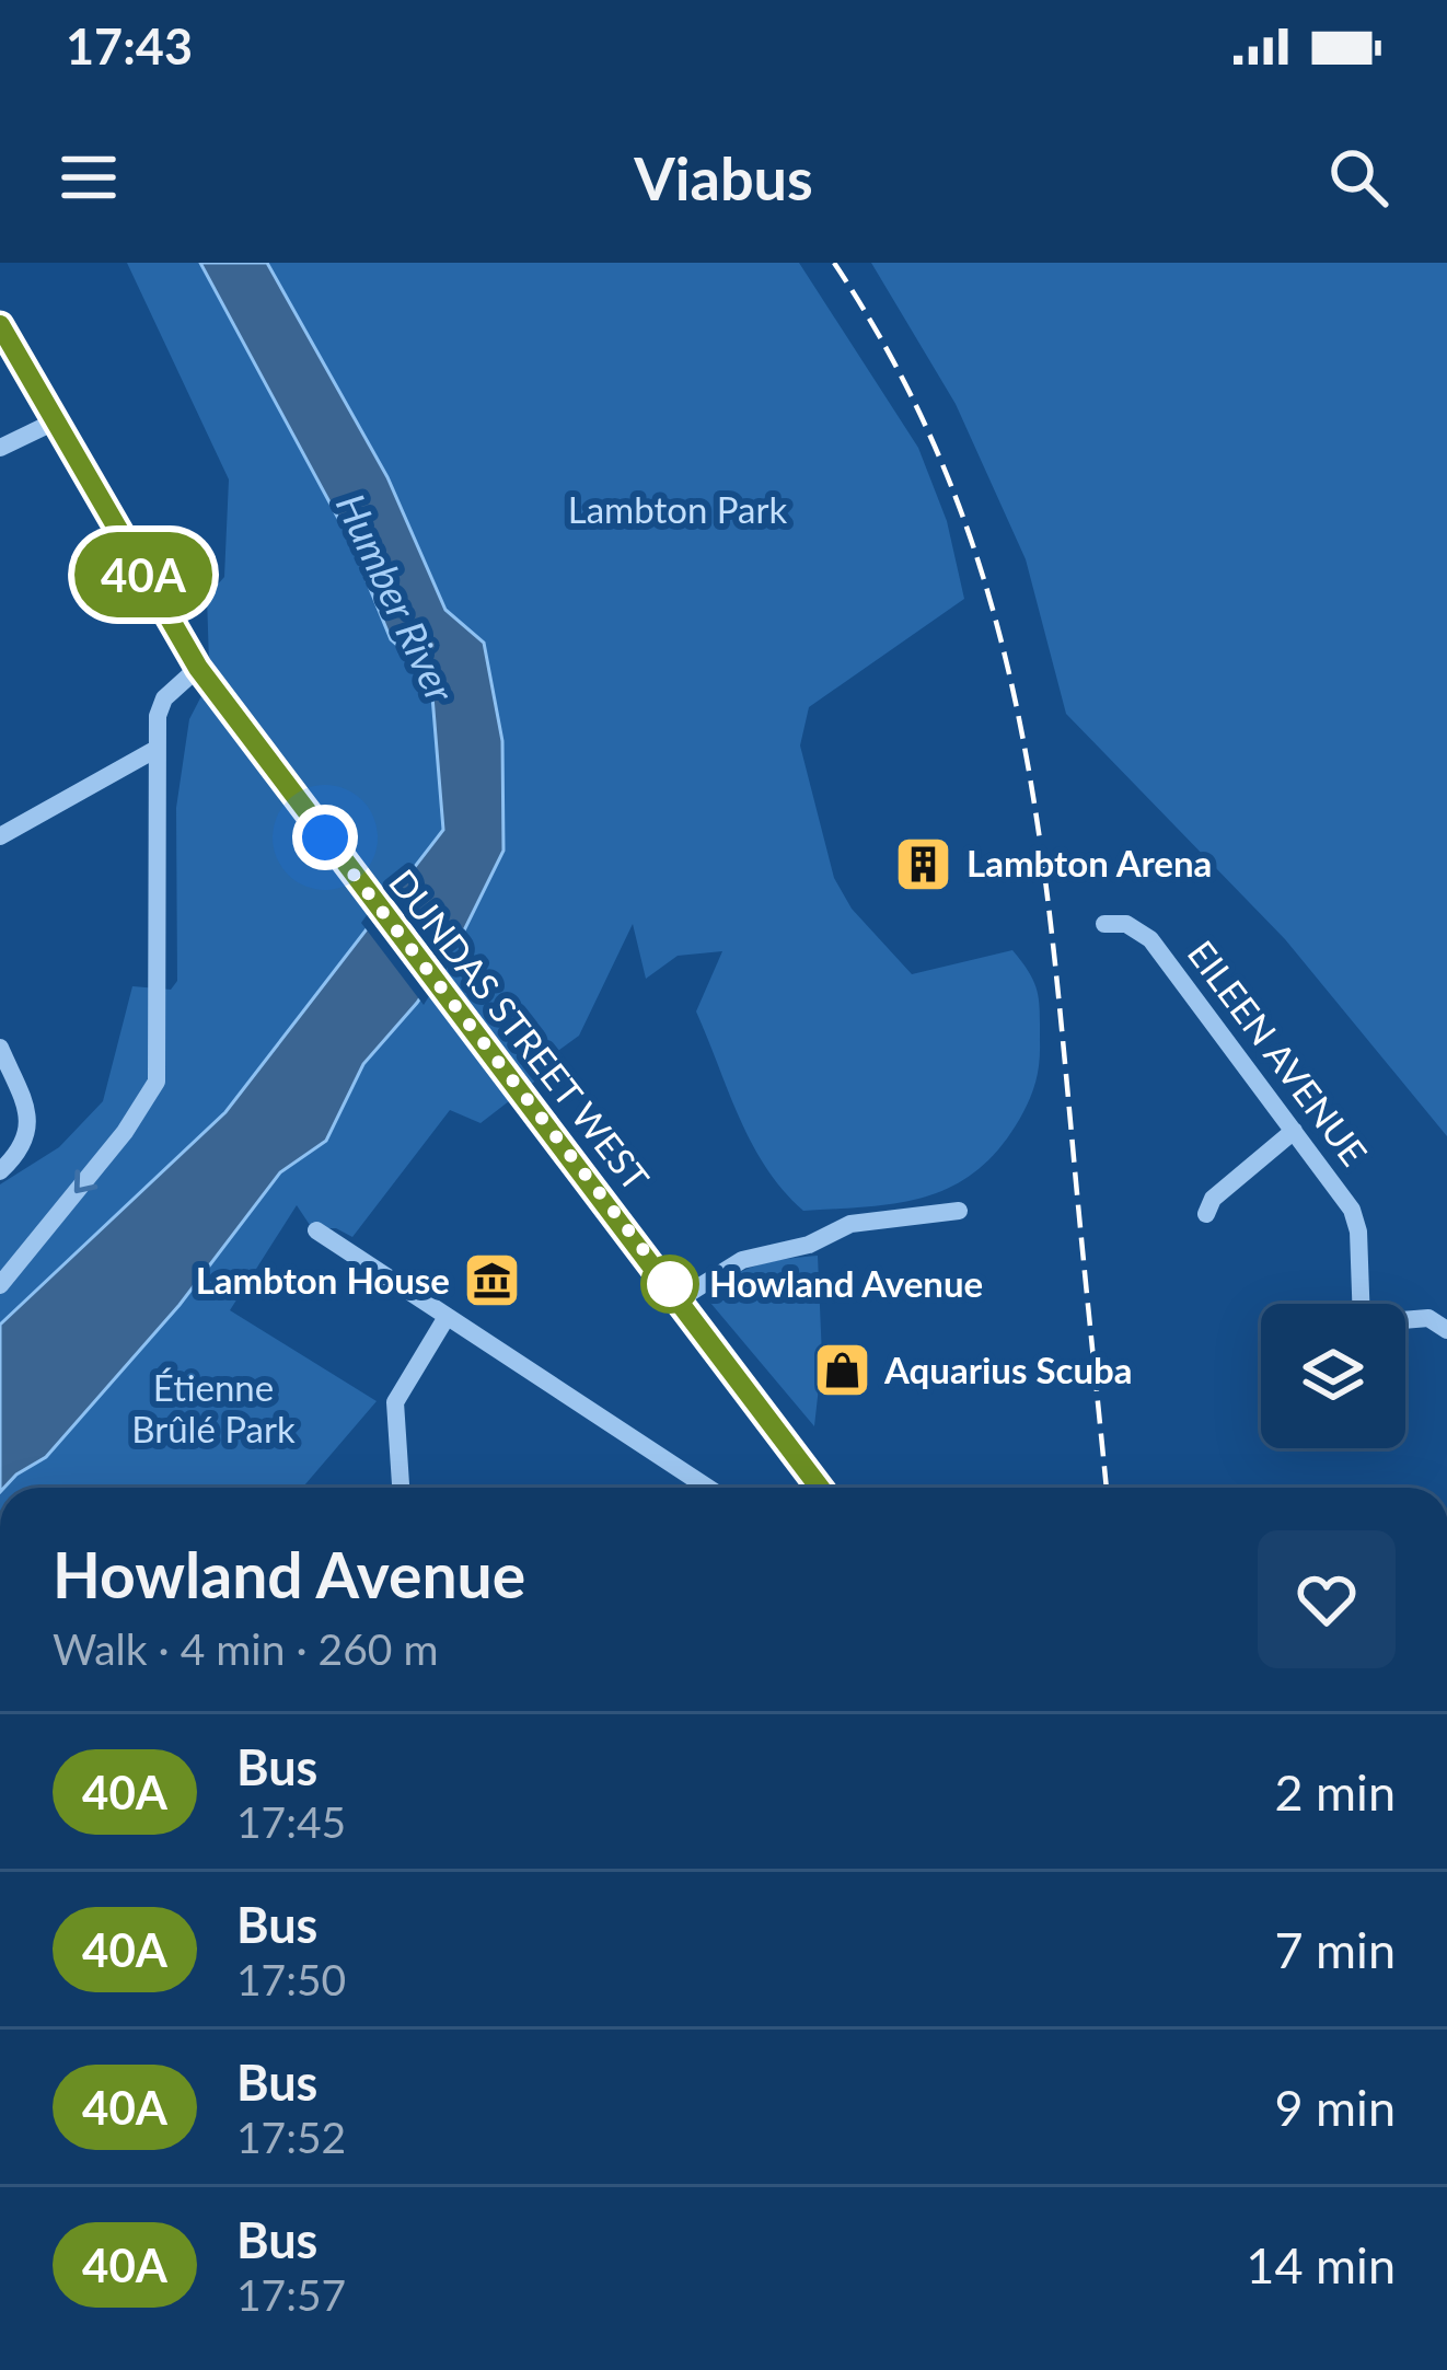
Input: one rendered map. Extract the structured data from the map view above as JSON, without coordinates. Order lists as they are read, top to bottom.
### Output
{
  "streets": {
    "main road": ["DUNDAS STREET WEST"],
    "street": ["EILEEN AVENUE"]
  },
  "water": ["Humber River"],
  "parks": ["Lambton Park", "Étienne Brûlé Park"],
  "places": {
    "building": ["Lambton Arena"],
    "museum": ["Lambton House"],
    "other": ["Howland Avenue"],
    "shop": ["Aquarius Scuba"]
  },
  "lines": ["bus line 40A"],
  "page": {
    "status": "17:43",
    "header": "Viabus",
    "on_map": "40A",
    "heading": ["Howland Avenue", "Walk · 4 min · 260 m"],
    "list": [
      {
        "mark": "40A",
        "name": "Bus",
        "note": "17:45",
        "value": "2 min"
      },
      {
        "mark": "40A",
        "name": "Bus",
        "note": "17:50",
        "value": "7 min"
      },
      {
        "mark": "40A",
        "name": "Bus",
        "note": "17:52",
        "value": "9 min"
      },
      {
        "mark": "40A",
        "name": "Bus",
        "note": "17:57",
        "value": "14 min"
      }
    ]
  }
}
